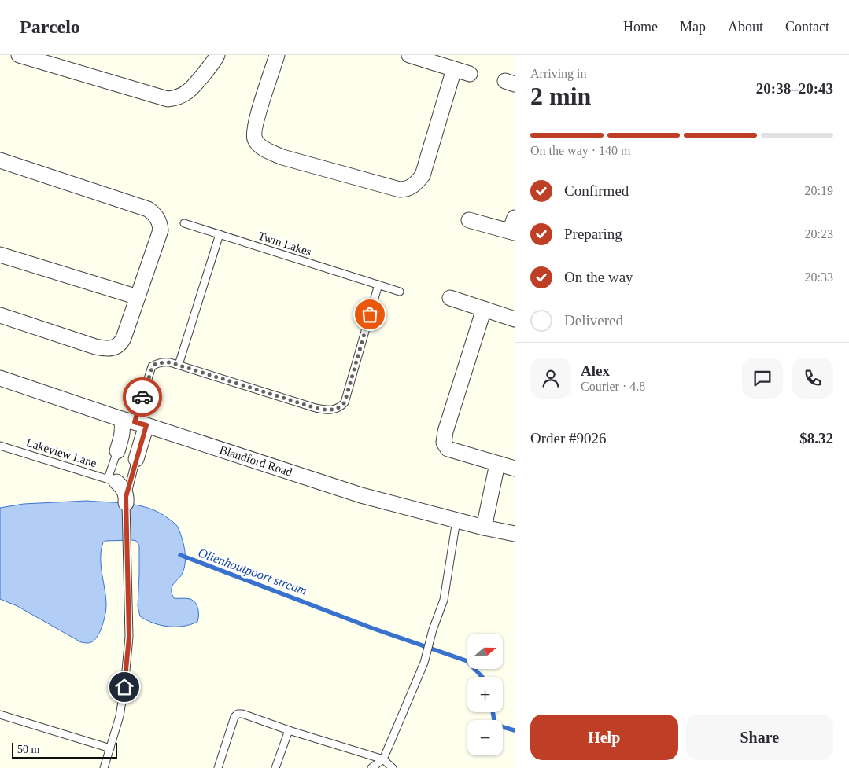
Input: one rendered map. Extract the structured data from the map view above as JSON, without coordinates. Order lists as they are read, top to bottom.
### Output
{
  "streets": {
    "street": ["Blandford Road"],
    "lane": ["Twin Lakes", "Lakeview Lane"]
  },
  "water": ["Olienhoutpoort stream"],
  "scale_bar": "50 m",
  "north": "right",
  "page": {
    "header": "Parcelo",
    "nav": [
      "Home",
      "Map",
      "About",
      "Contact"
    ],
    "heading": ["2 min", "Arriving in", "20:38–20:43"],
    "panel": [
      "Alex",
      "Courier · 4.8",
      "Order #9026",
      "$8.32"
    ],
    "bar": "On the way · 140 m",
    "list": [
      ["Confirmed", "20:19"],
      ["Preparing", "20:23"],
      ["On the way", "20:33"],
      "Delivered"
    ],
    "map_buttons": ["+", "−"],
    "buttons": ["Help", "Share"],
    "scale": "50 m"
  }
}
